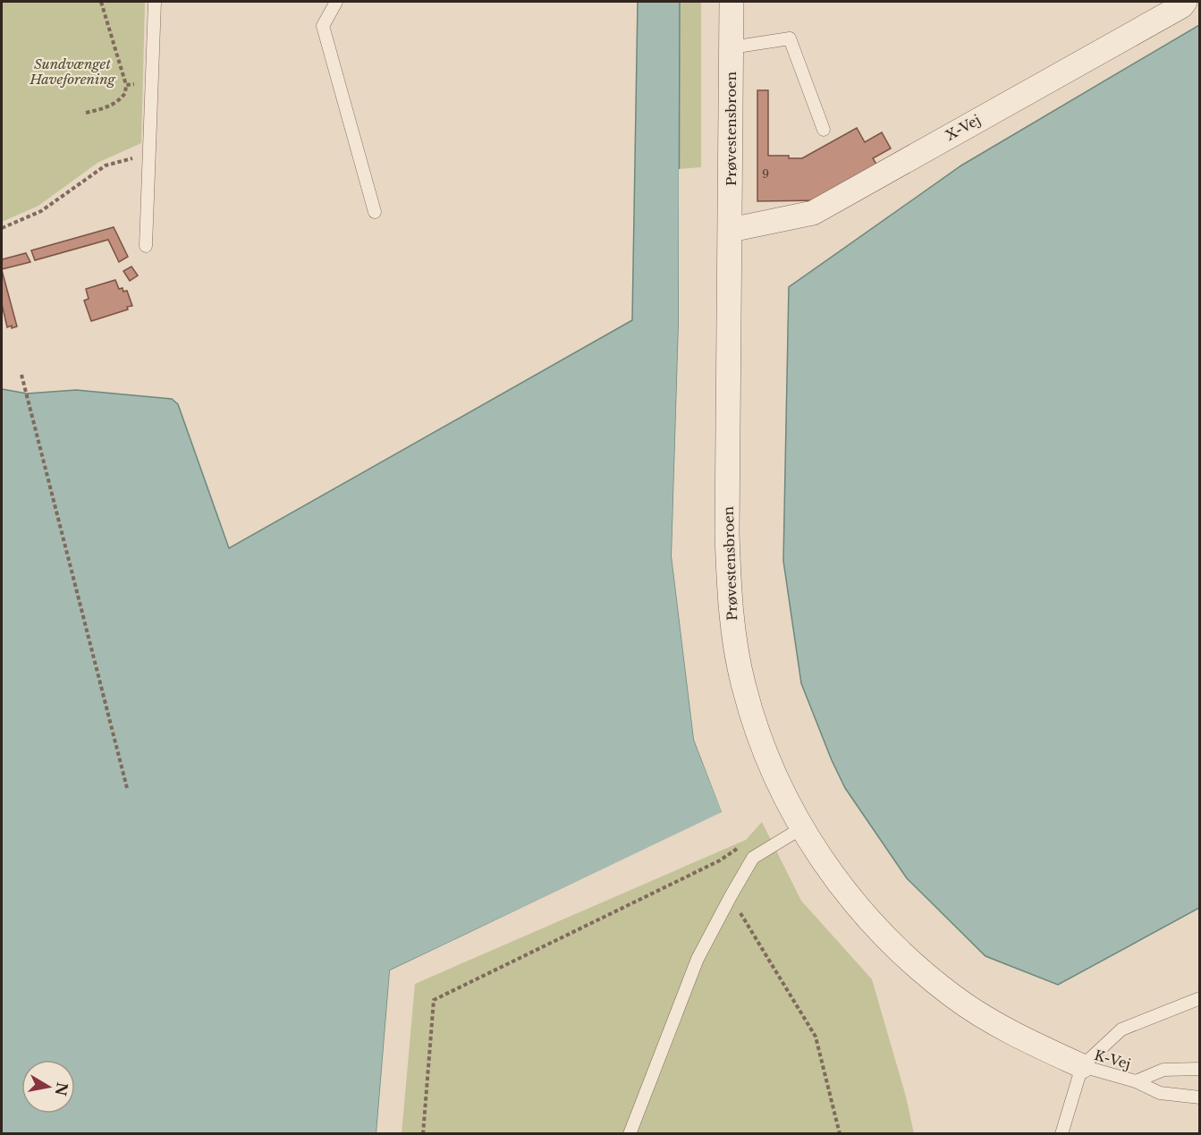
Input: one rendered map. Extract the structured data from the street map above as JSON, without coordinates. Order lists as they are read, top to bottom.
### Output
{
  "streets": {
    "street": ["X-Vej", "Prøvestensbroen"],
    "lane": ["K-Vej"]
  },
  "crossings": [
    ["X-Vej", "Prøvestensbroen"],
    ["Prøvestensbroen", "K-Vej"]
  ],
  "parks": ["Sundvænget Haveforening"],
  "house_numbers": ["9"],
  "north": "right"
}
